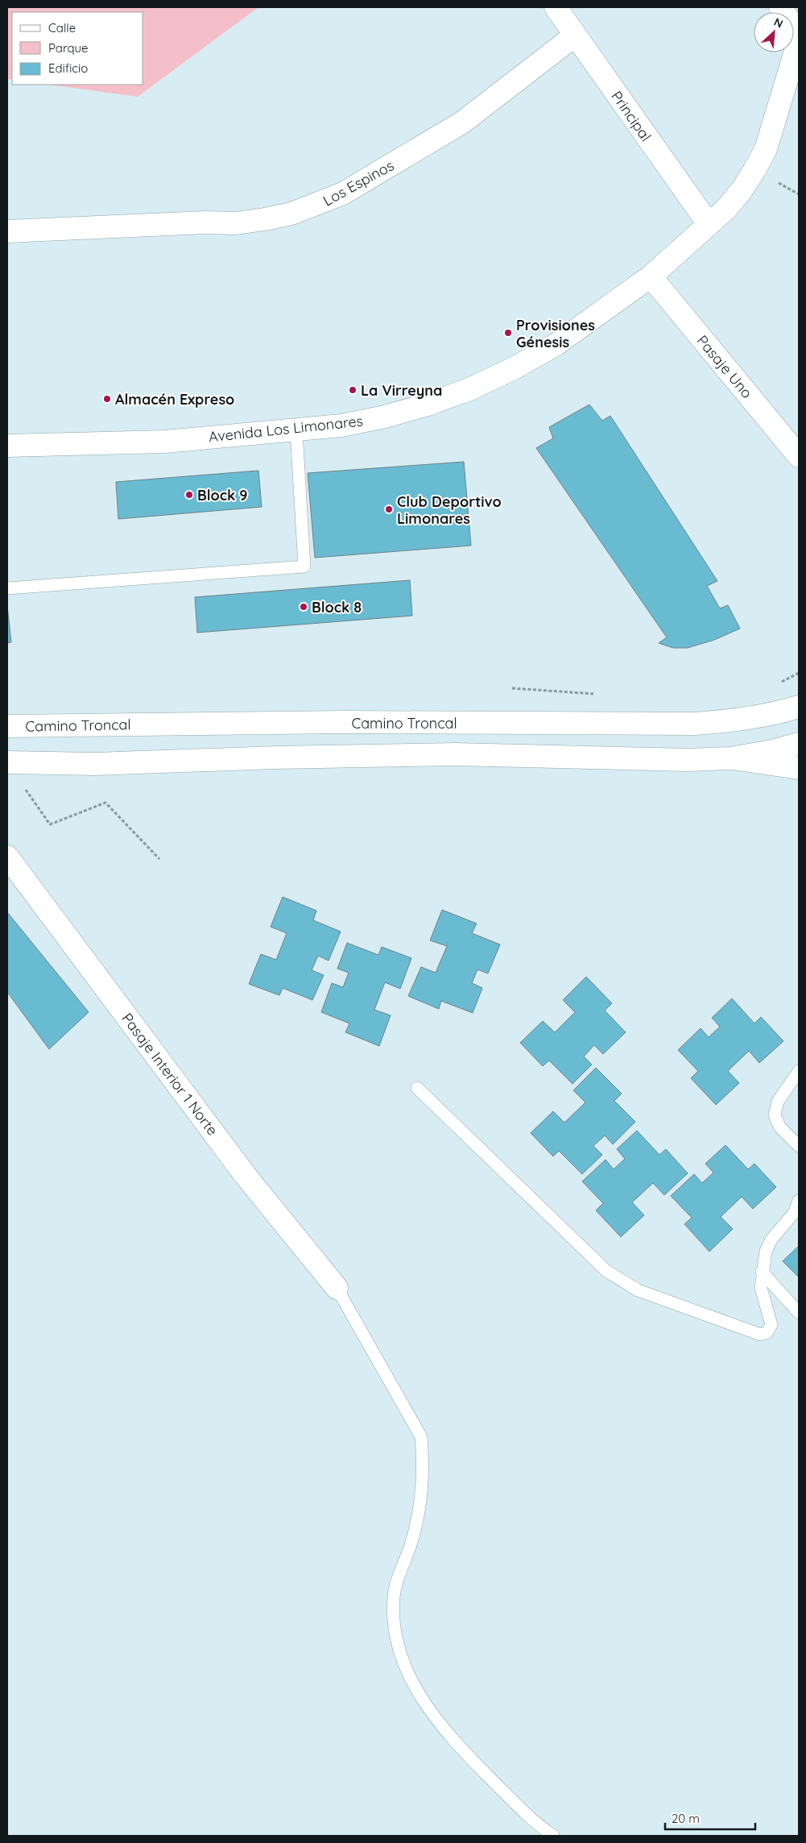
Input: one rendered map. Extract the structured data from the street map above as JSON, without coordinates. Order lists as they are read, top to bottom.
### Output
{
  "streets": {
    "street": [
      "Principal",
      "Los Espinos",
      "Pasaje Uno",
      "Avenida Los Limonares",
      "Camino Troncal",
      "Pasaje Interior 1 Norte"
    ]
  },
  "crossings": [
    ["Principal", "Los Espinos"],
    ["Principal", "Avenida Los Limonares"],
    ["Pasaje Uno", "Avenida Los Limonares"]
  ],
  "places": [
    "Provisiones Génesis",
    "La Virreyna",
    "Almacén Expreso",
    "Block 9",
    "Club Deportivo Limonares",
    "Block 8"
  ],
  "legend": ["Calle", "Parque", "Edificio"],
  "scale_bar": "20 m",
  "north": "top right"
}
